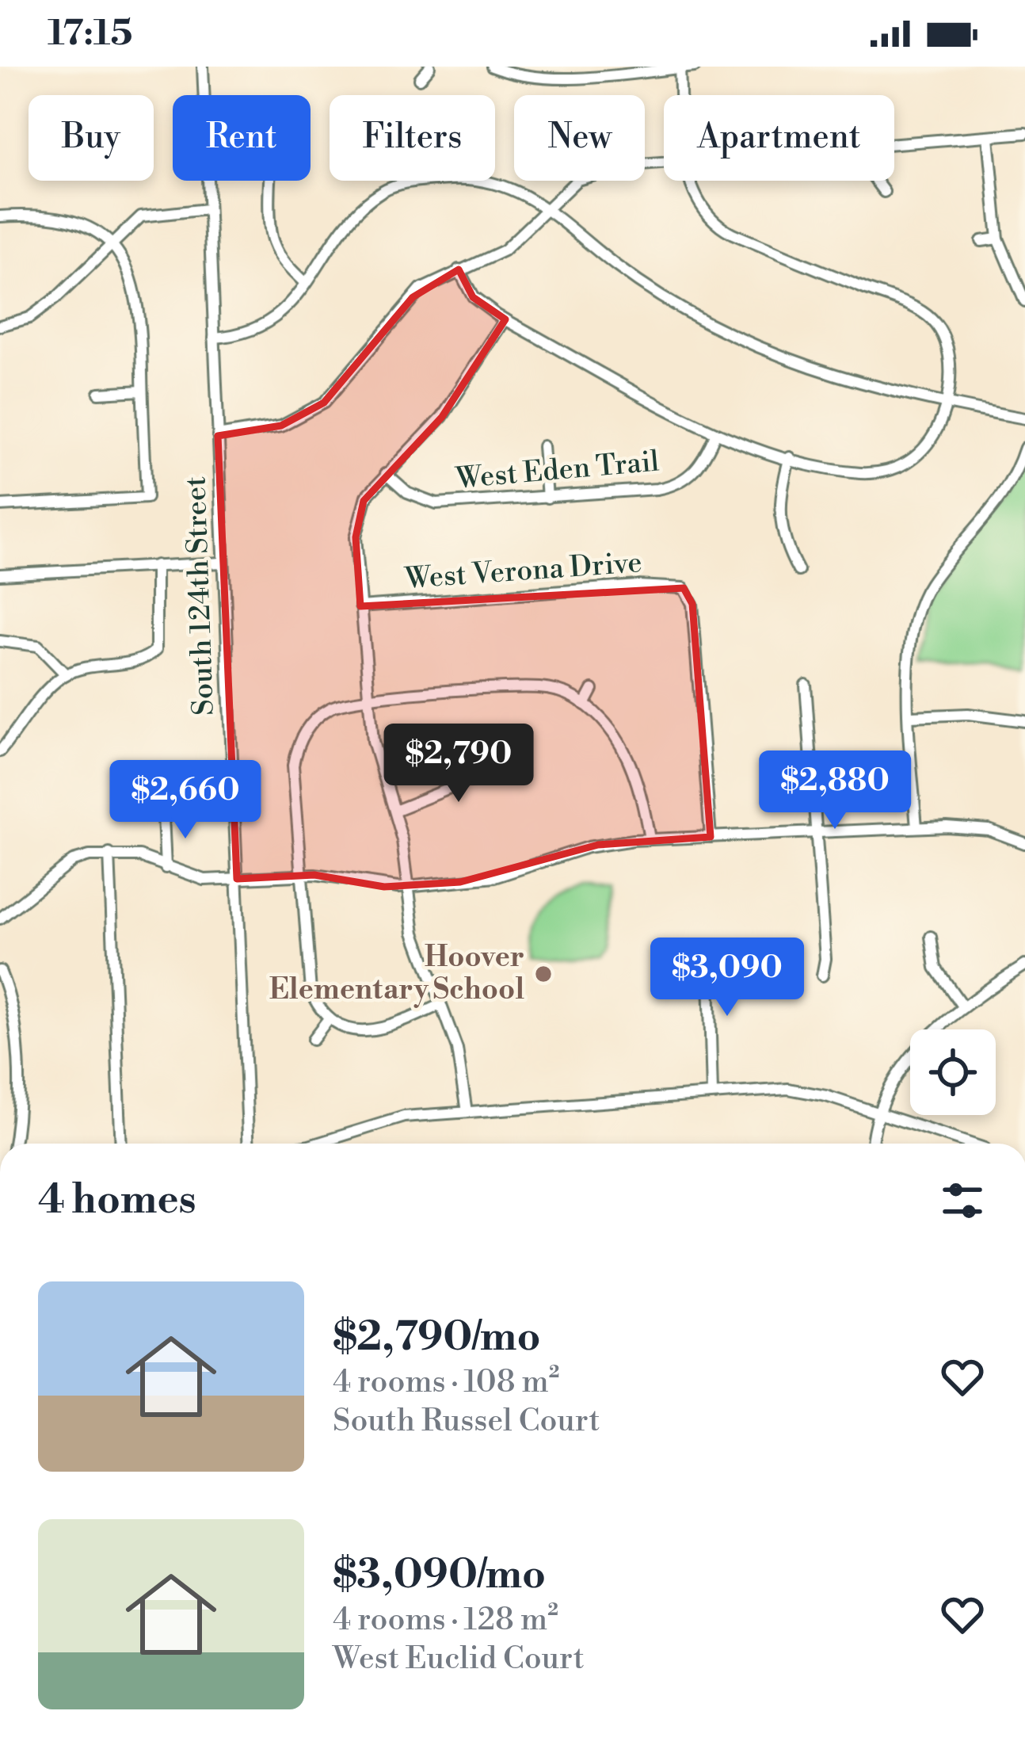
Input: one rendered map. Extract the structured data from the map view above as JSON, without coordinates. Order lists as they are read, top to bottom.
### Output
{
  "streets": {
    "street": ["West Eden Trail", "West Verona Drive", "South 124th Street"]
  },
  "places": ["Hoover Elementary School"],
  "page": {
    "status": "17:15",
    "chip": [
      "Buy",
      "Rent",
      "Filters",
      "New",
      "Apartment"
    ],
    "price": [
      "$2,790",
      "$2,880",
      "$2,660",
      "$3,090"
    ],
    "heading": "4 homes",
    "list": [
      {
        "name": "$2,790/mo",
        "note": "4 rooms · 108 m² · South Russel Court"
      },
      {
        "name": "$3,090/mo",
        "note": "4 rooms · 128 m² · West Euclid Court"
      }
    ]
  }
}
